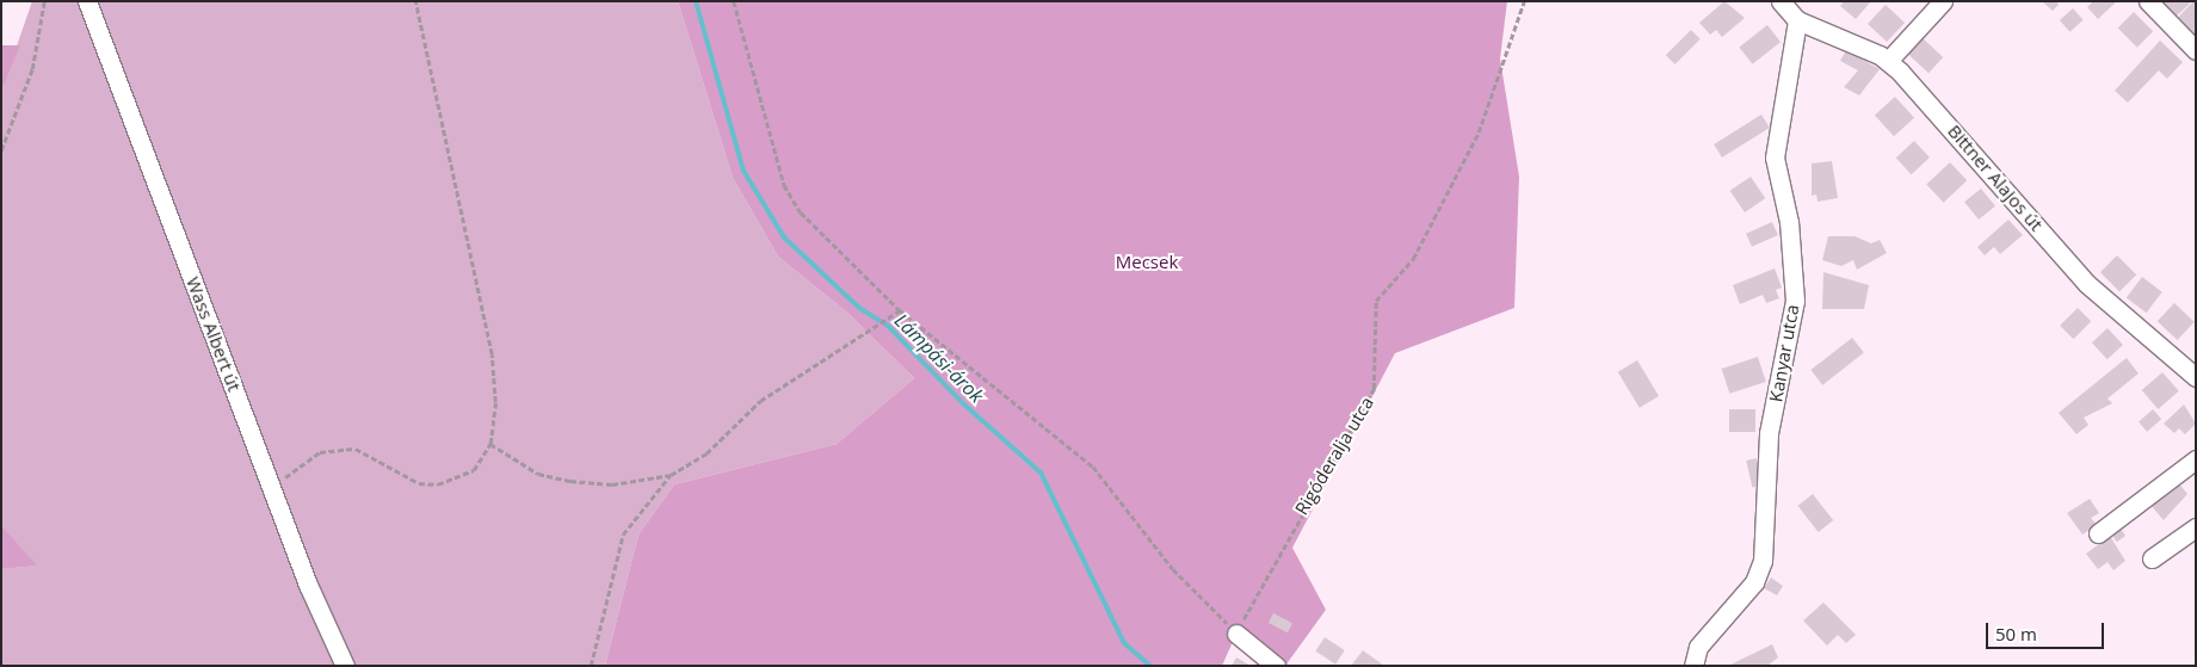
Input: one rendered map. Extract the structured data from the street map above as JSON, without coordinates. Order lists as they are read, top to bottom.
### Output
{
  "streets": {
    "street": ["Bittner Alajos út", "Wass Albert út", "Kanyar utca"],
    "path": ["Rigóderalja utca"]
  },
  "crossings": [
    ["Bittner Alajos út", "Kanyar utca"]
  ],
  "water": ["Lámpási-árok"],
  "parks": ["Mecsek"],
  "scale_bar": "50 m"
}
